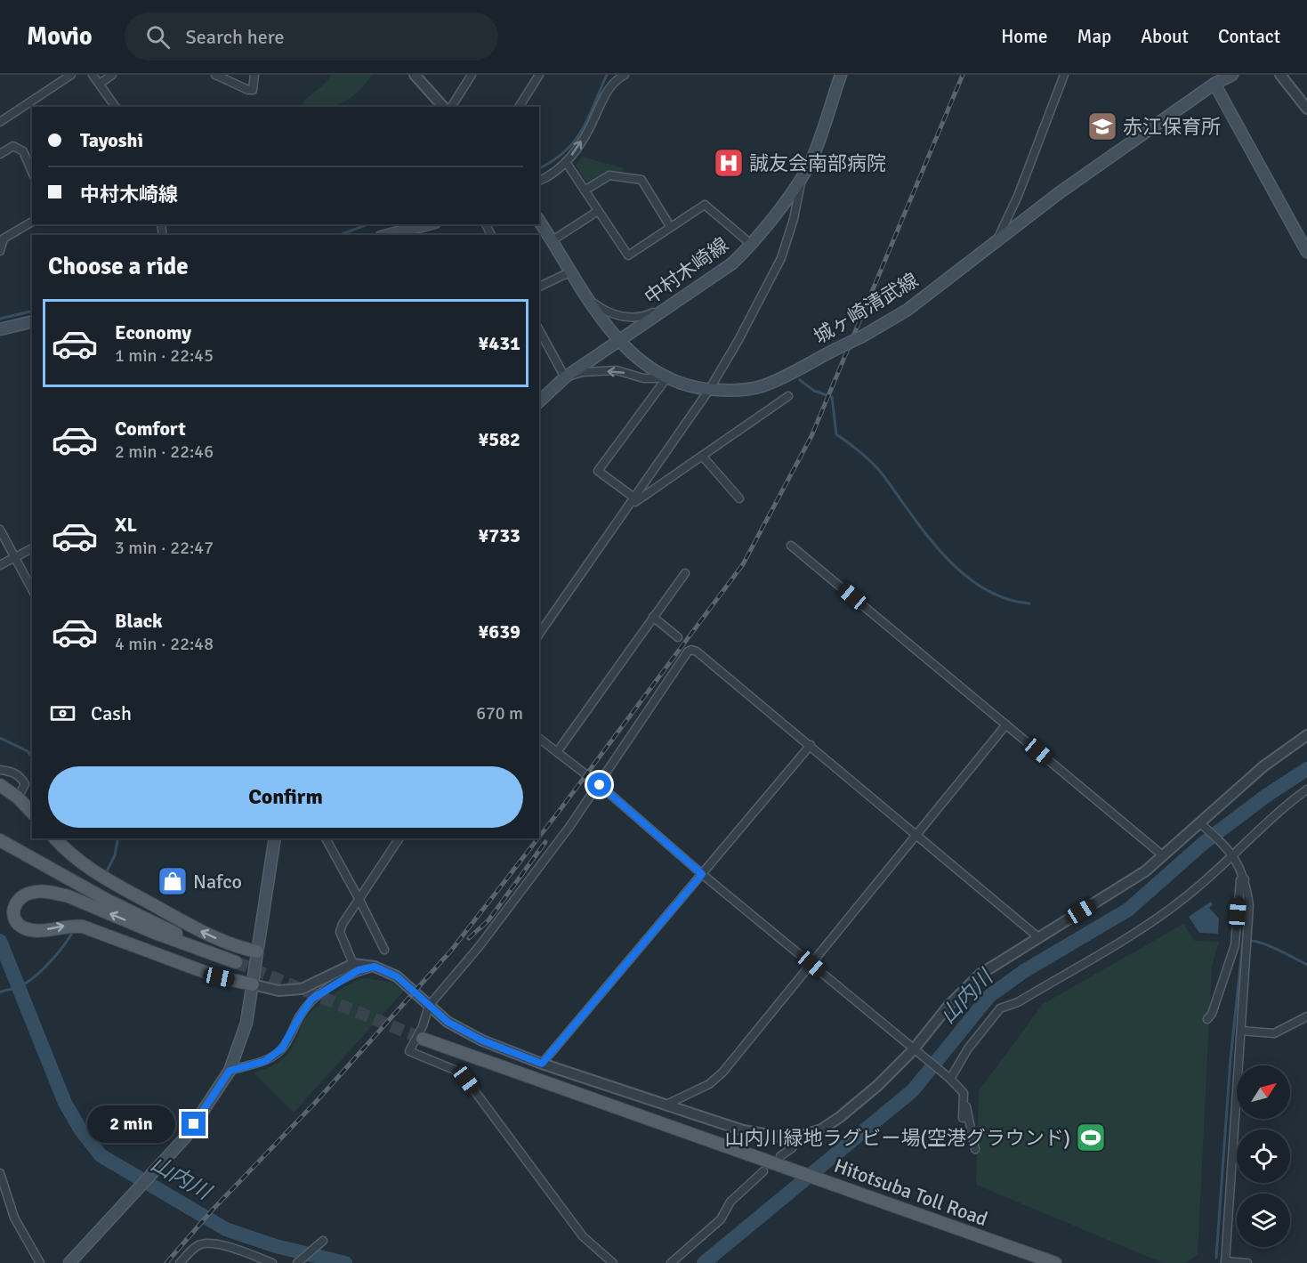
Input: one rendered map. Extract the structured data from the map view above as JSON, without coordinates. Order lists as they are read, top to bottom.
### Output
{
  "streets": {
    "main road": ["中村木崎線", "城ヶ崎清武線", "Hitotsuba Toll Road"]
  },
  "crossings": [
    ["中村木崎線", "城ヶ崎清武線"]
  ],
  "water": ["山内川"],
  "places": {
    "school or university": ["赤江保育所"],
    "hospital": ["誠友会南部病院"],
    "shop": ["Nafco"],
    "sports": ["山内川緑地ラグビー場(空港グラウンド)"]
  },
  "north": "top right",
  "page": {
    "header": "Movio",
    "search": "Search here",
    "nav": [
      "Home",
      "Map",
      "About",
      "Contact"
    ],
    "banner": ["Tayoshi", "中村木崎線"],
    "heading": "Choose a ride",
    "list": [
      {
        "name": "Economy",
        "note": "1 min · 22:45",
        "value": "¥431"
      },
      {
        "name": "Comfort",
        "note": "2 min · 22:46",
        "value": "¥582"
      },
      {
        "name": "XL",
        "note": "3 min · 22:47",
        "value": "¥733"
      },
      {
        "name": "Black",
        "note": "4 min · 22:48",
        "value": "¥639"
      }
    ],
    "pay": ["Cash", "670 m"],
    "buttons": "Confirm",
    "bubble": "2 min"
  }
}
